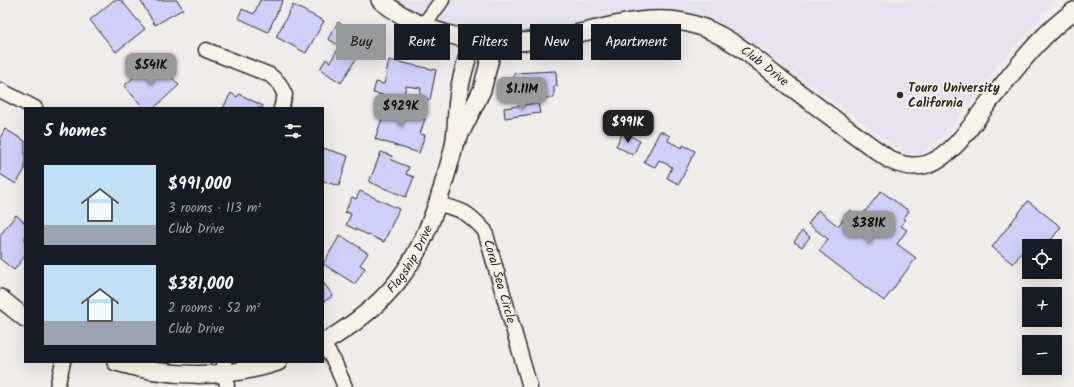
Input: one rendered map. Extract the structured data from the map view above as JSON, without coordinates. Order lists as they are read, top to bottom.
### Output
{
  "streets": {
    "street": ["Club Drive", "Flagship Drive", "Coral Sea Circle"]
  },
  "crossings": [
    ["Flagship Drive", "Coral Sea Circle"]
  ],
  "places": ["Touro University California"],
  "page": {
    "chip": [
      "Buy",
      "Rent",
      "Filters",
      "New",
      "Apartment"
    ],
    "price": [
      "$541K",
      "$1.11M",
      "$929K",
      "$991K",
      "$381K"
    ],
    "heading": "5 homes",
    "list": [
      {
        "name": "$991,000",
        "note": "3 rooms · 113 m² · Club Drive"
      },
      {
        "name": "$381,000",
        "note": "2 rooms · 52 m² · Club Drive"
      }
    ],
    "map_buttons": ["+", "−"]
  }
}
